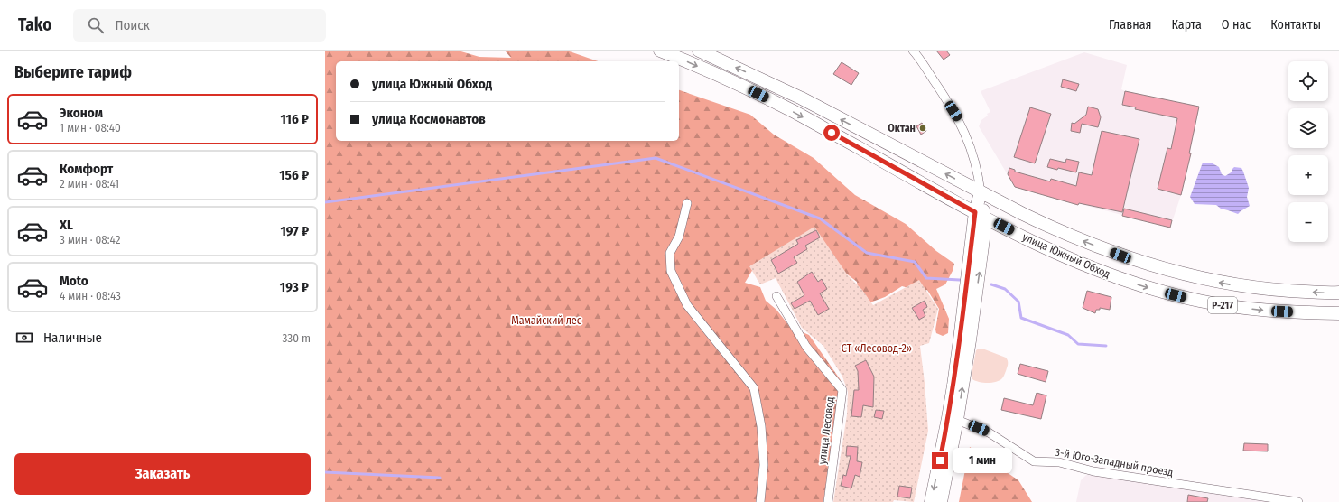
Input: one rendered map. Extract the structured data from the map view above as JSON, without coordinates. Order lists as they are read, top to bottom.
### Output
{
  "streets": {
    "main road": ["улица Южный Обход", "Р-217"],
    "street": ["улица Лесовод", "3-й Юго-Западный проезд"]
  },
  "parks": ["Мамайский лес", "СТ «Лесовод-2»"],
  "places": ["Октан"],
  "page": {
    "header": "Tako",
    "search": "Поиск",
    "nav": [
      "Главная",
      "Карта",
      "О нас",
      "Контакты"
    ],
    "heading": "Выберите тариф",
    "map_buttons": ["+", "−"],
    "banner": ["улица Южный Обход", "улица Космонавтов"],
    "list": [
      {
        "name": "Эконом",
        "note": "1 мин · 08:40",
        "value": "116 ₽"
      },
      {
        "name": "Комфорт",
        "note": "2 мин · 08:41",
        "value": "156 ₽"
      },
      {
        "name": "XL",
        "note": "3 мин · 08:42",
        "value": "197 ₽"
      },
      {
        "name": "Moto",
        "note": "4 мин · 08:43",
        "value": "193 ₽"
      }
    ],
    "pay": ["Наличные", "330 m"],
    "buttons": "Заказать",
    "bubble": "1 мин"
  }
}
